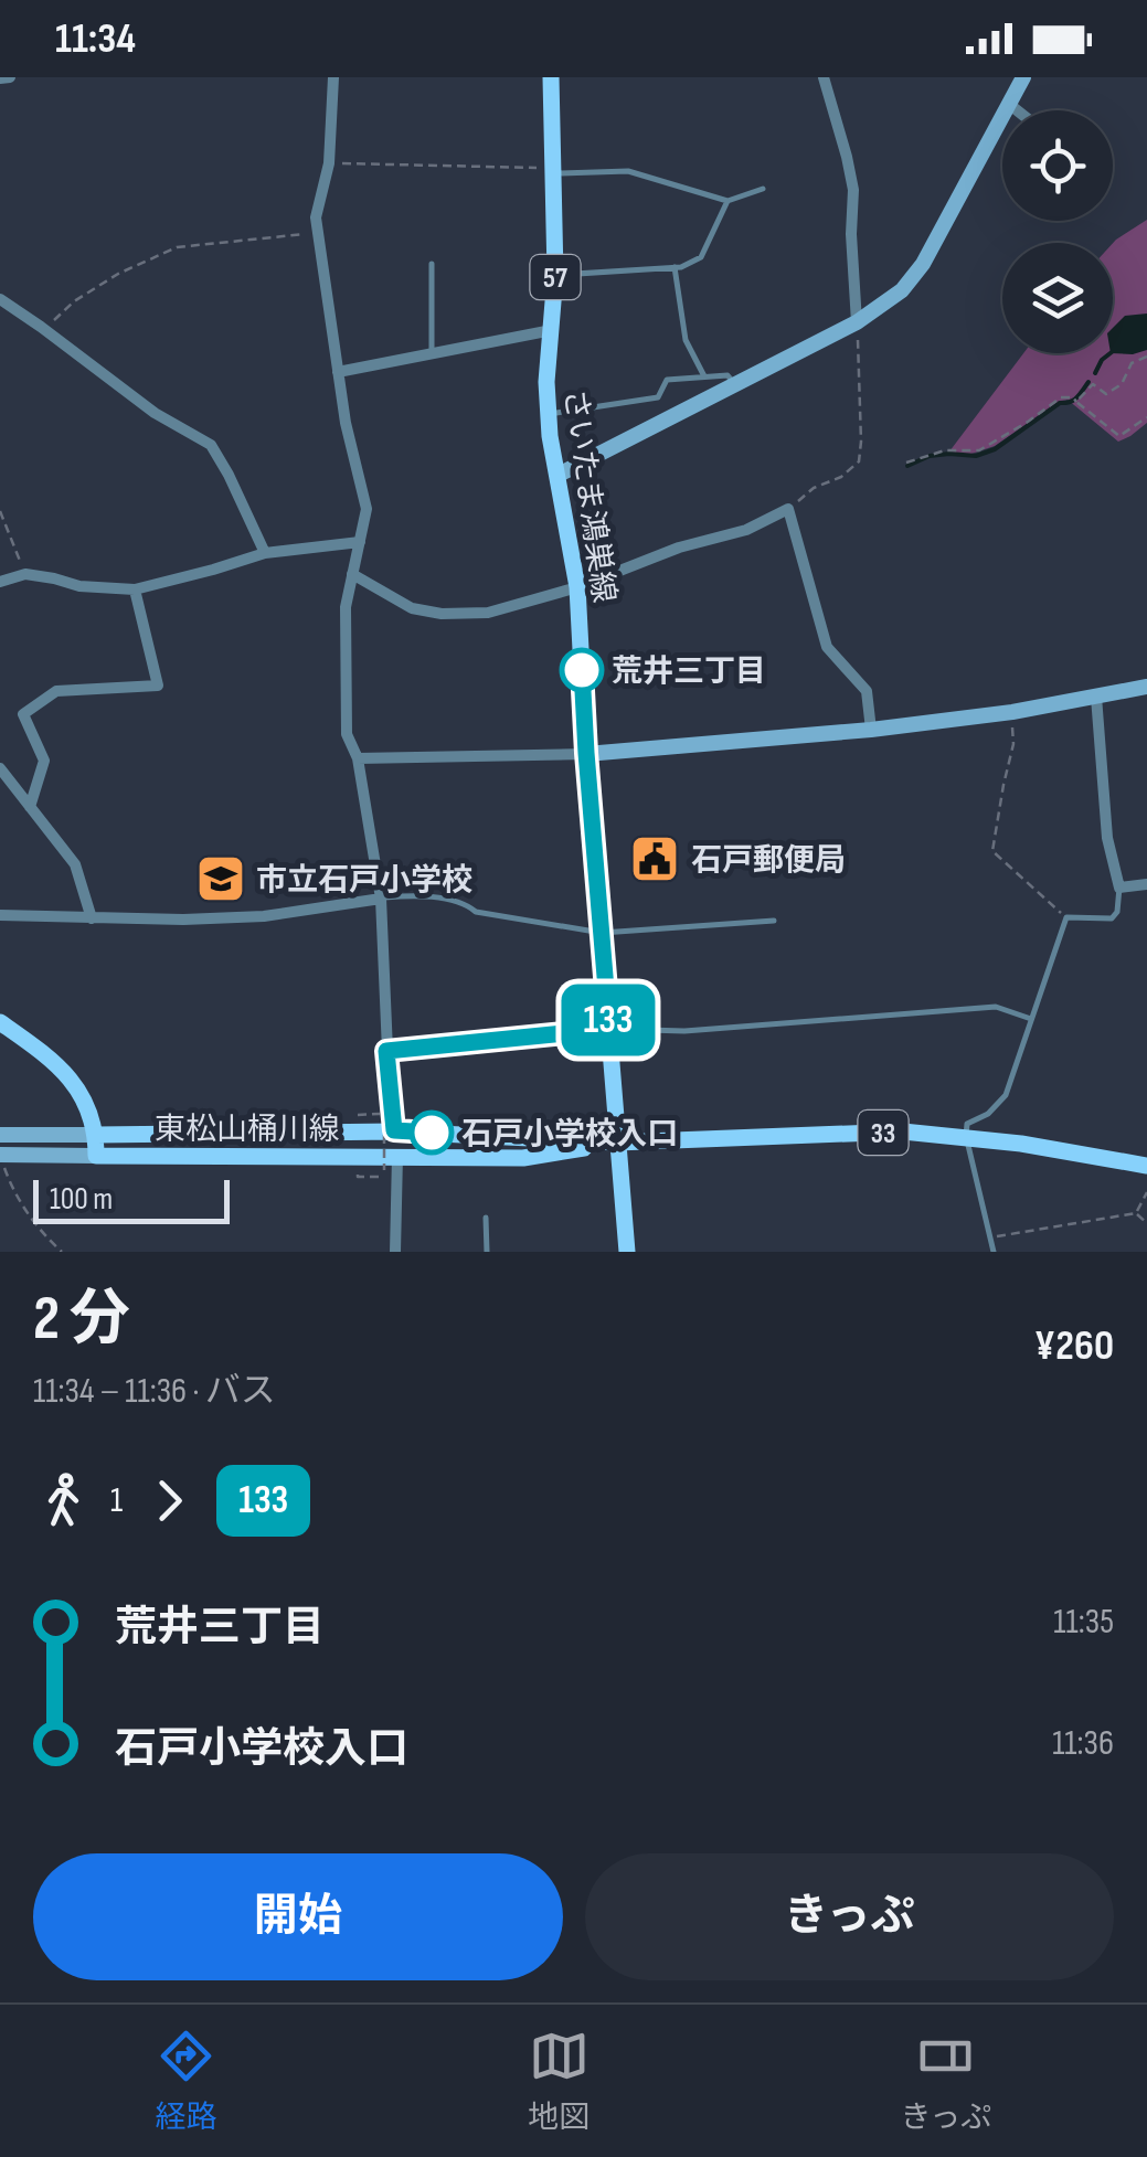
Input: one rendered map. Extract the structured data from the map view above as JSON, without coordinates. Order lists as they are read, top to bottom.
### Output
{
  "streets": {
    "main road": [
      "57",
      "さいたま鴻巣線",
      "東松山桶川線",
      "33"
    ]
  },
  "crossings": [
    ["さいたま鴻巣線", "東松山桶川線"]
  ],
  "places": {
    "other": ["荒井三丁目", "石戸小学校入口"],
    "public building": ["石戸郵便局"],
    "school or university": ["市立石戸小学校"]
  },
  "lines": ["bus line 133"],
  "scale_bar": "100 m",
  "page": {
    "status": "11:34",
    "on_map": "133",
    "scale": "100 m",
    "heading": ["2 分", "11:34 – 11:36 · バス", "¥260"],
    "legs": ["1", "133"],
    "list": [
      {
        "name": "荒井三丁目",
        "value": "11:35"
      },
      {
        "name": "石戸小学校入口",
        "value": "11:36"
      }
    ],
    "buttons": ["開始", "きっぷ"],
    "tabs": ["経路", "地図", "きっぷ"]
  }
}
